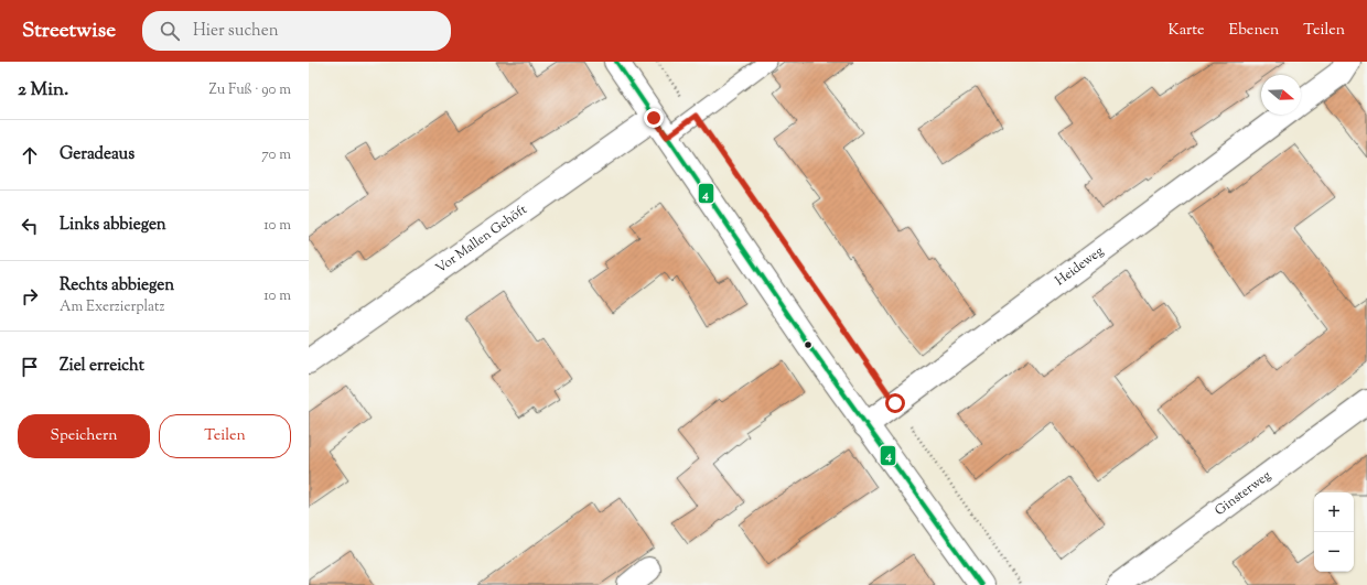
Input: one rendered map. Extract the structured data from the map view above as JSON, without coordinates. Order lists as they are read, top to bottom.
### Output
{
  "streets": {
    "street": ["Vor Mallen Gehöft", "Heideweg", "Ginsterweg"]
  },
  "lines": ["transit line 4"],
  "north": "right",
  "page": {
    "header": "Streetwise",
    "search": "Hier suchen",
    "nav": ["Karte", "Ebenen", "Teilen"],
    "heading": ["2 Min.", "Zu Fuß · 90 m"],
    "list": [
      ["Geradeaus", "70 m"],
      ["Links abbiegen", "10 m"],
      ["Rechts abbiegen", "Am Exerzierplatz", "10 m"],
      "Ziel erreicht"
    ],
    "buttons": ["Speichern", "Teilen"],
    "map_buttons": ["+", "−"]
  }
}
